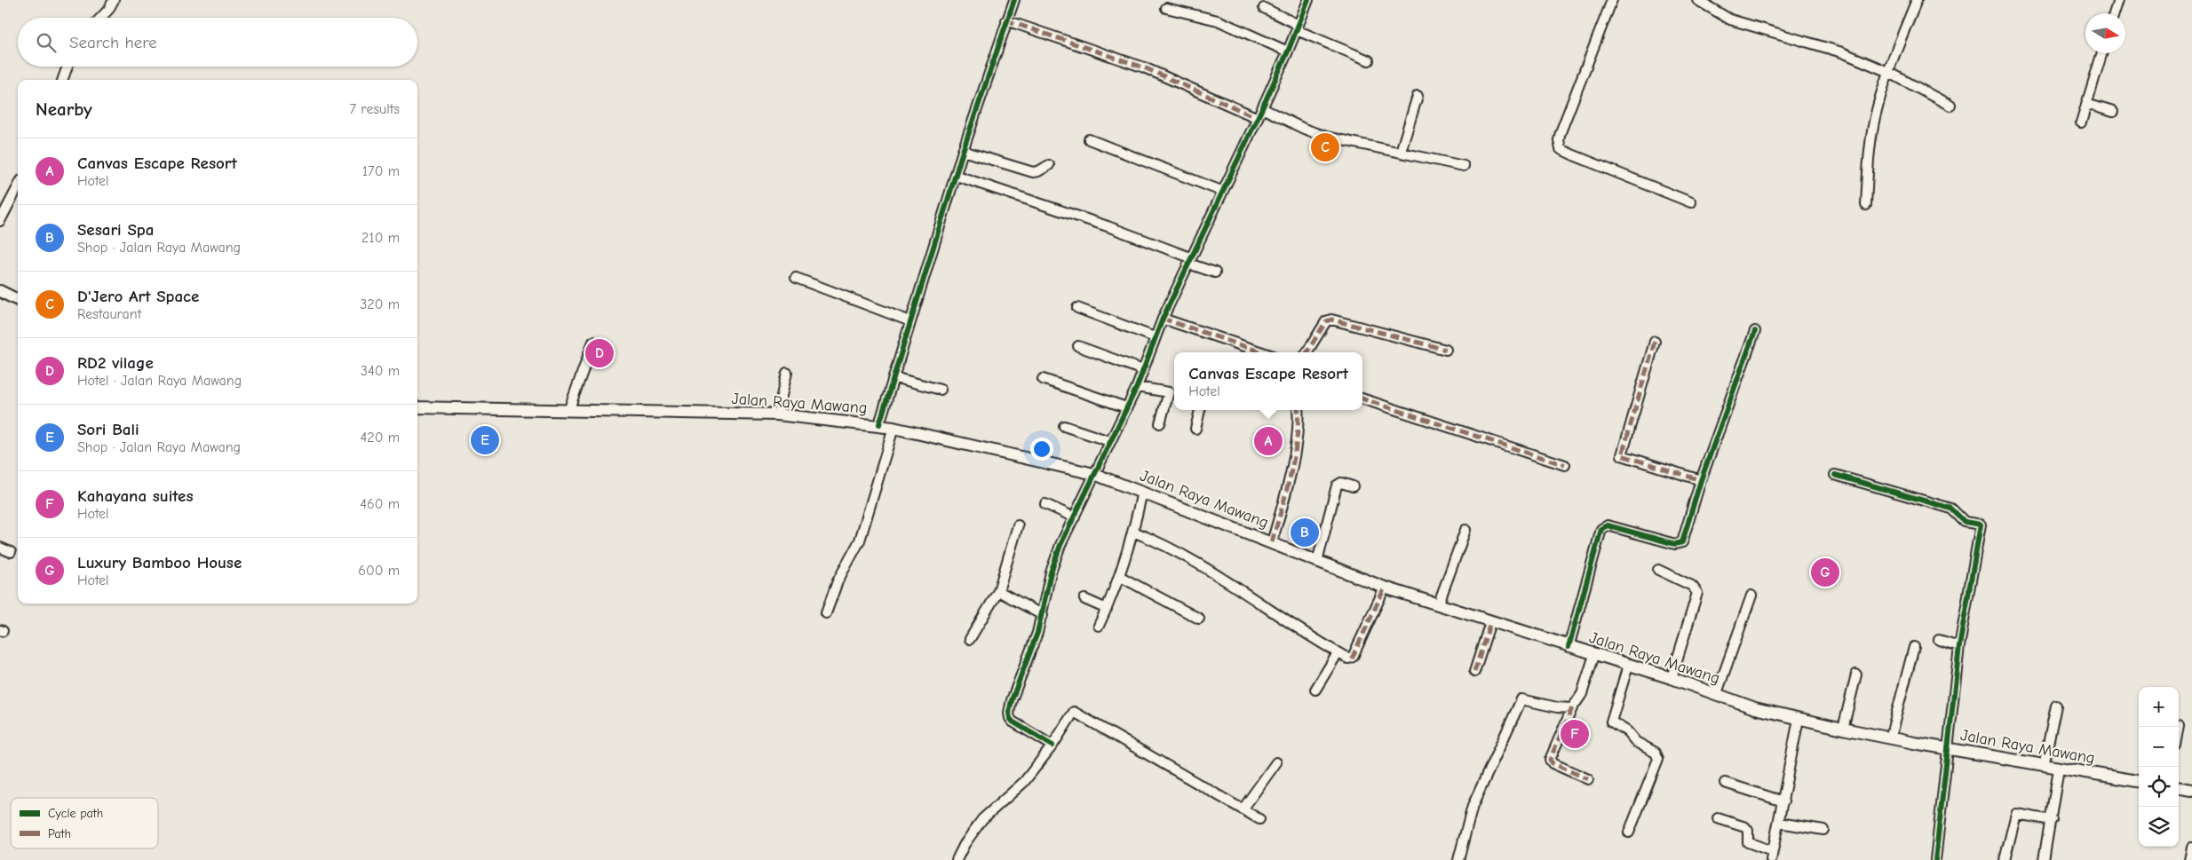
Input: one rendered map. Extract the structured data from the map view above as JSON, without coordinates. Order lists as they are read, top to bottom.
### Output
{
  "streets": {
    "main road": ["Jalan Raya Mawang"]
  },
  "legend": ["Cycle path", "Path"],
  "north": "right",
  "page": {
    "search": "Search here",
    "heading": ["Nearby", "7 results"],
    "pins": [
      "C",
      "D",
      "E",
      "A",
      "B",
      "G",
      "F"
    ],
    "list": [
      {
        "mark": "A",
        "name": "Canvas Escape Resort",
        "note": "Hotel",
        "value": "170 m"
      },
      {
        "mark": "B",
        "name": "Sesari Spa",
        "note": "Shop · Jalan Raya Mawang",
        "value": "210 m"
      },
      {
        "mark": "C",
        "name": "D'Jero Art Space",
        "note": "Restaurant",
        "value": "320 m"
      },
      {
        "mark": "D",
        "name": "RD2 vilage",
        "note": "Hotel · Jalan Raya Mawang",
        "value": "340 m"
      },
      {
        "mark": "E",
        "name": "Sori Bali",
        "note": "Shop · Jalan Raya Mawang",
        "value": "420 m"
      },
      {
        "mark": "F",
        "name": "Kahayana suites",
        "note": "Hotel",
        "value": "460 m"
      },
      {
        "mark": "G",
        "name": "Luxury Bamboo House",
        "note": "Hotel",
        "value": "600 m"
      }
    ],
    "popup": ["Canvas Escape Resort", "Hotel"],
    "map_buttons": ["+", "−"]
  }
}
